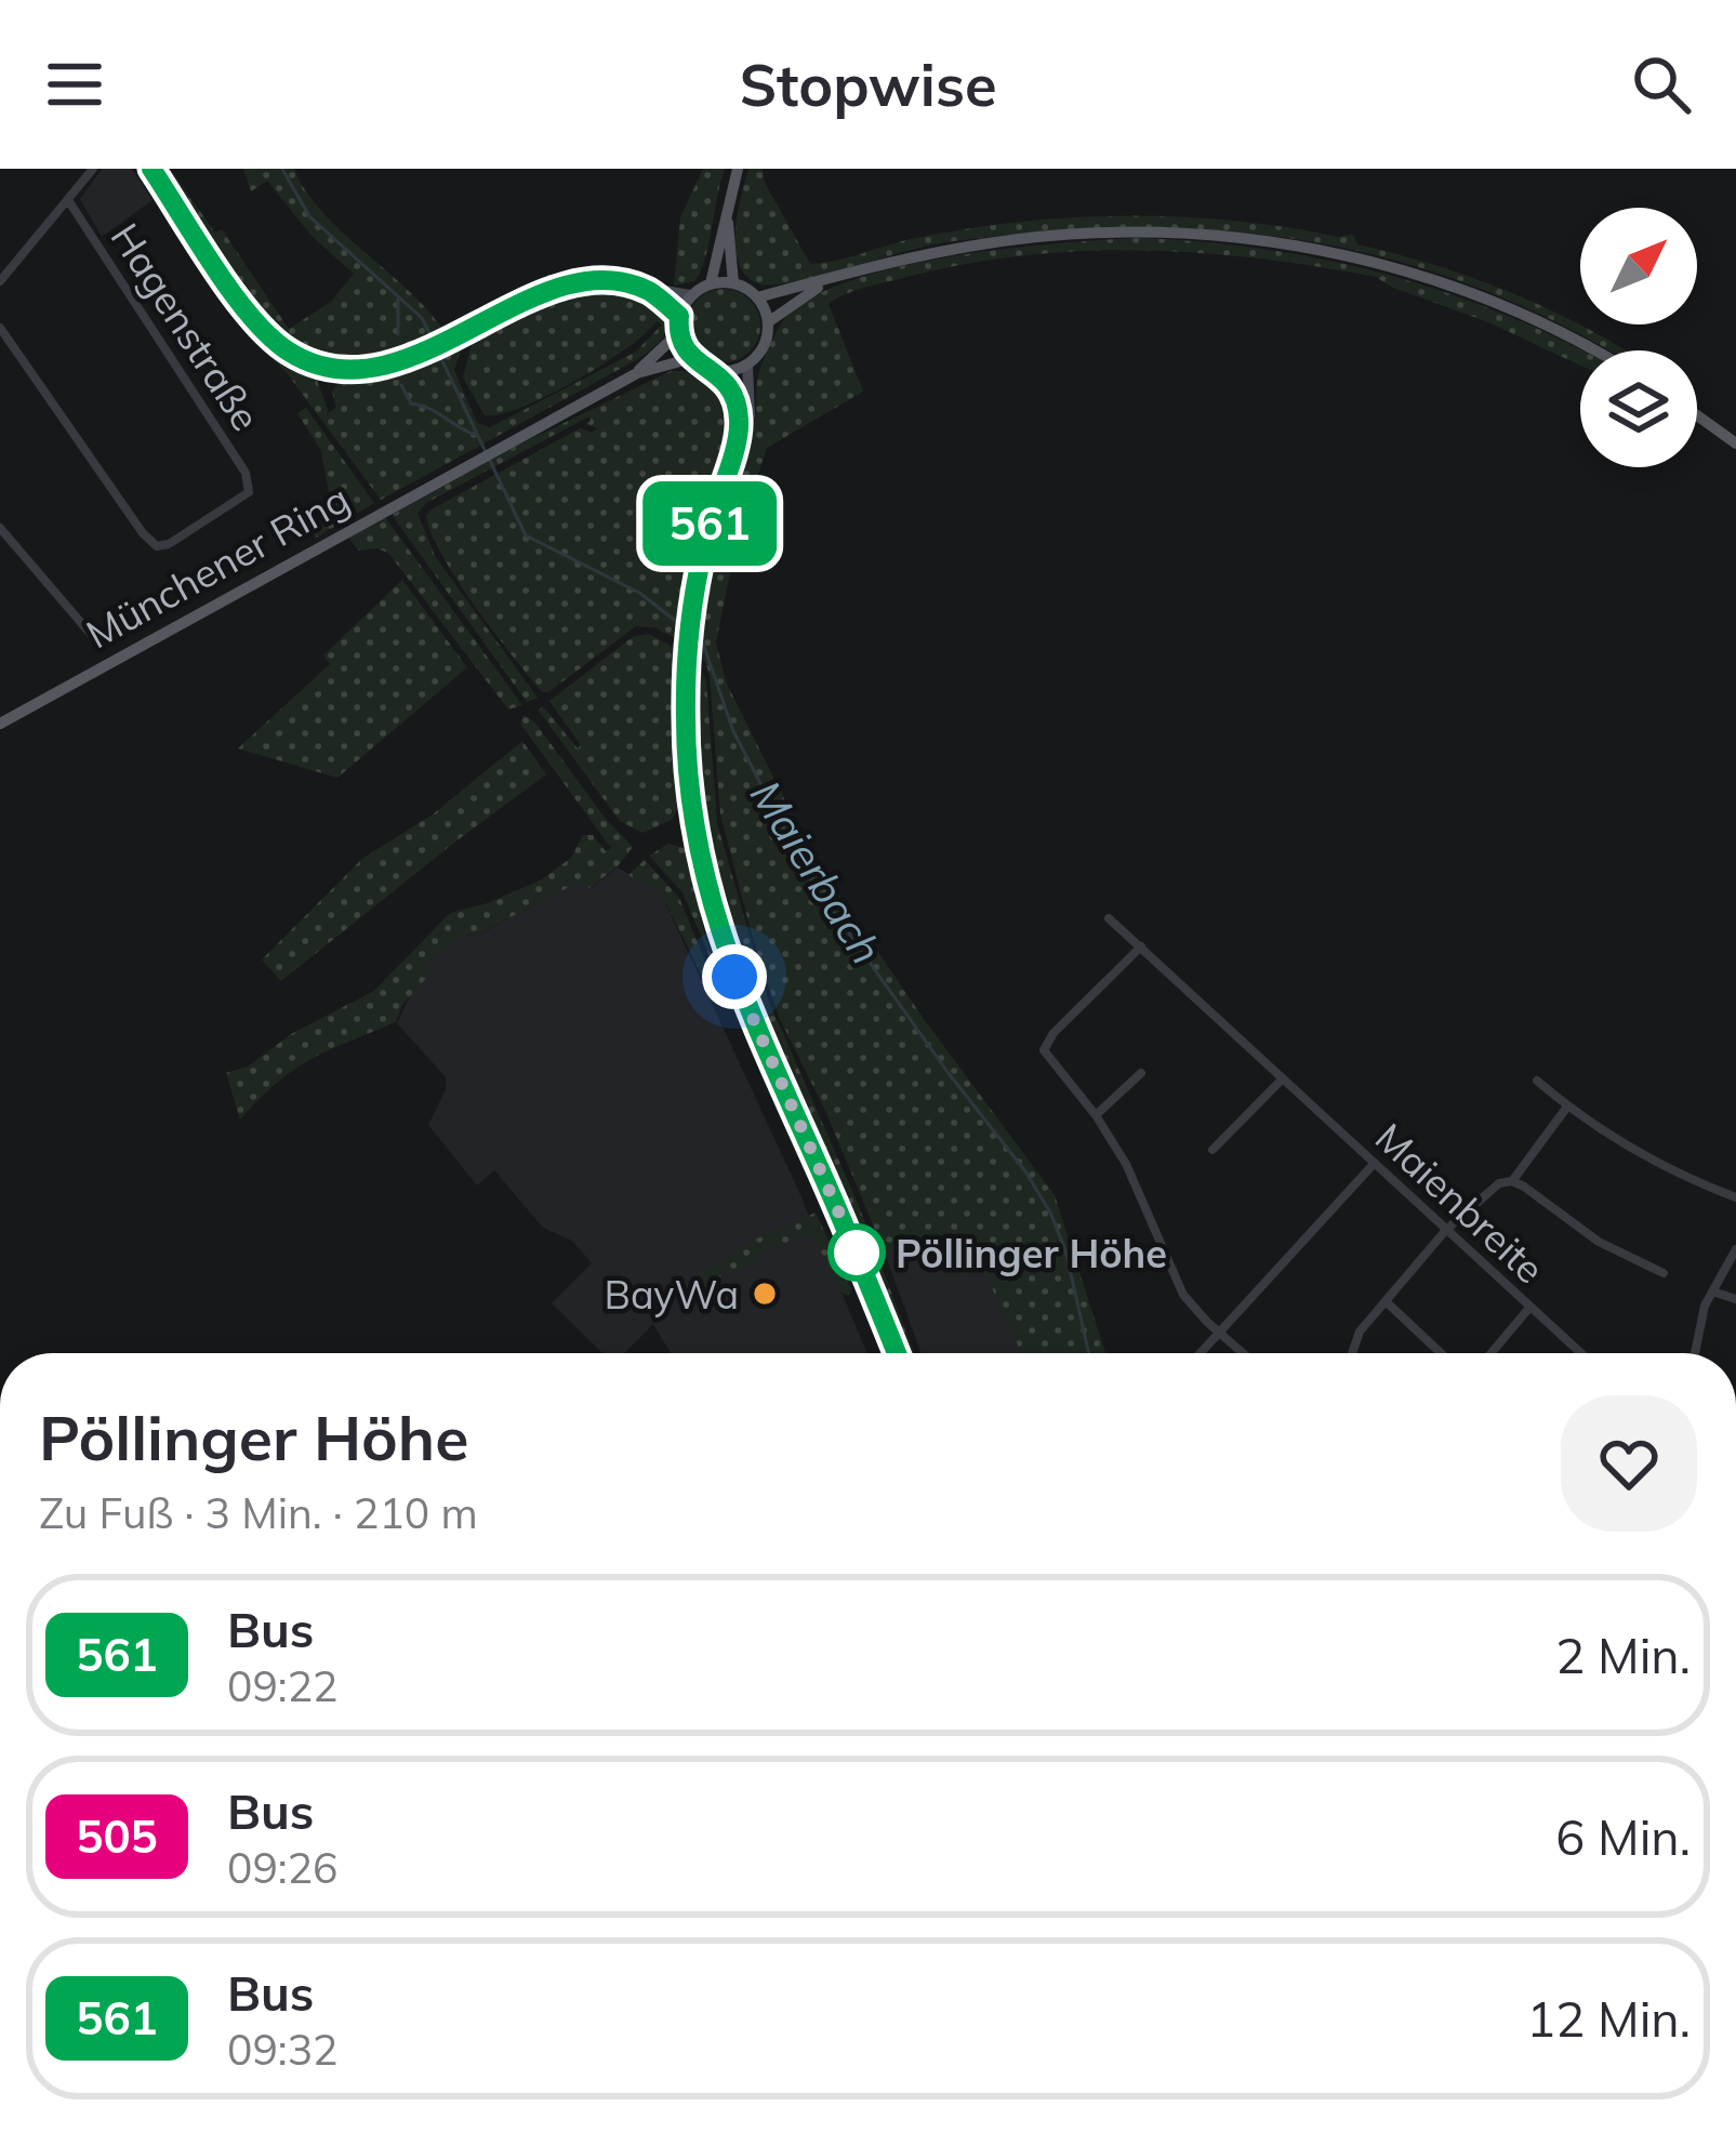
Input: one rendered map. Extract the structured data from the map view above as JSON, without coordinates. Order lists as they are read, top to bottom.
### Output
{
  "streets": {
    "main road": ["Münchener Ring"],
    "street": ["Hagenstraße", "Maienbreite"]
  },
  "water": ["Maierbach"],
  "places": ["Pöllinger Höhe", "BayWa"],
  "lines": ["bus line 561"],
  "north": "top right",
  "page": {
    "header": "Stopwise",
    "on_map": "561",
    "heading": ["Pöllinger Höhe", "Zu Fuß · 3 Min. · 210 m"],
    "list": [
      {
        "mark": "561",
        "name": "Bus",
        "note": "09:22",
        "value": "2 Min."
      },
      {
        "mark": "505",
        "name": "Bus",
        "note": "09:26",
        "value": "6 Min."
      },
      {
        "mark": "561",
        "name": "Bus",
        "note": "09:32",
        "value": "12 Min."
      }
    ]
  }
}
